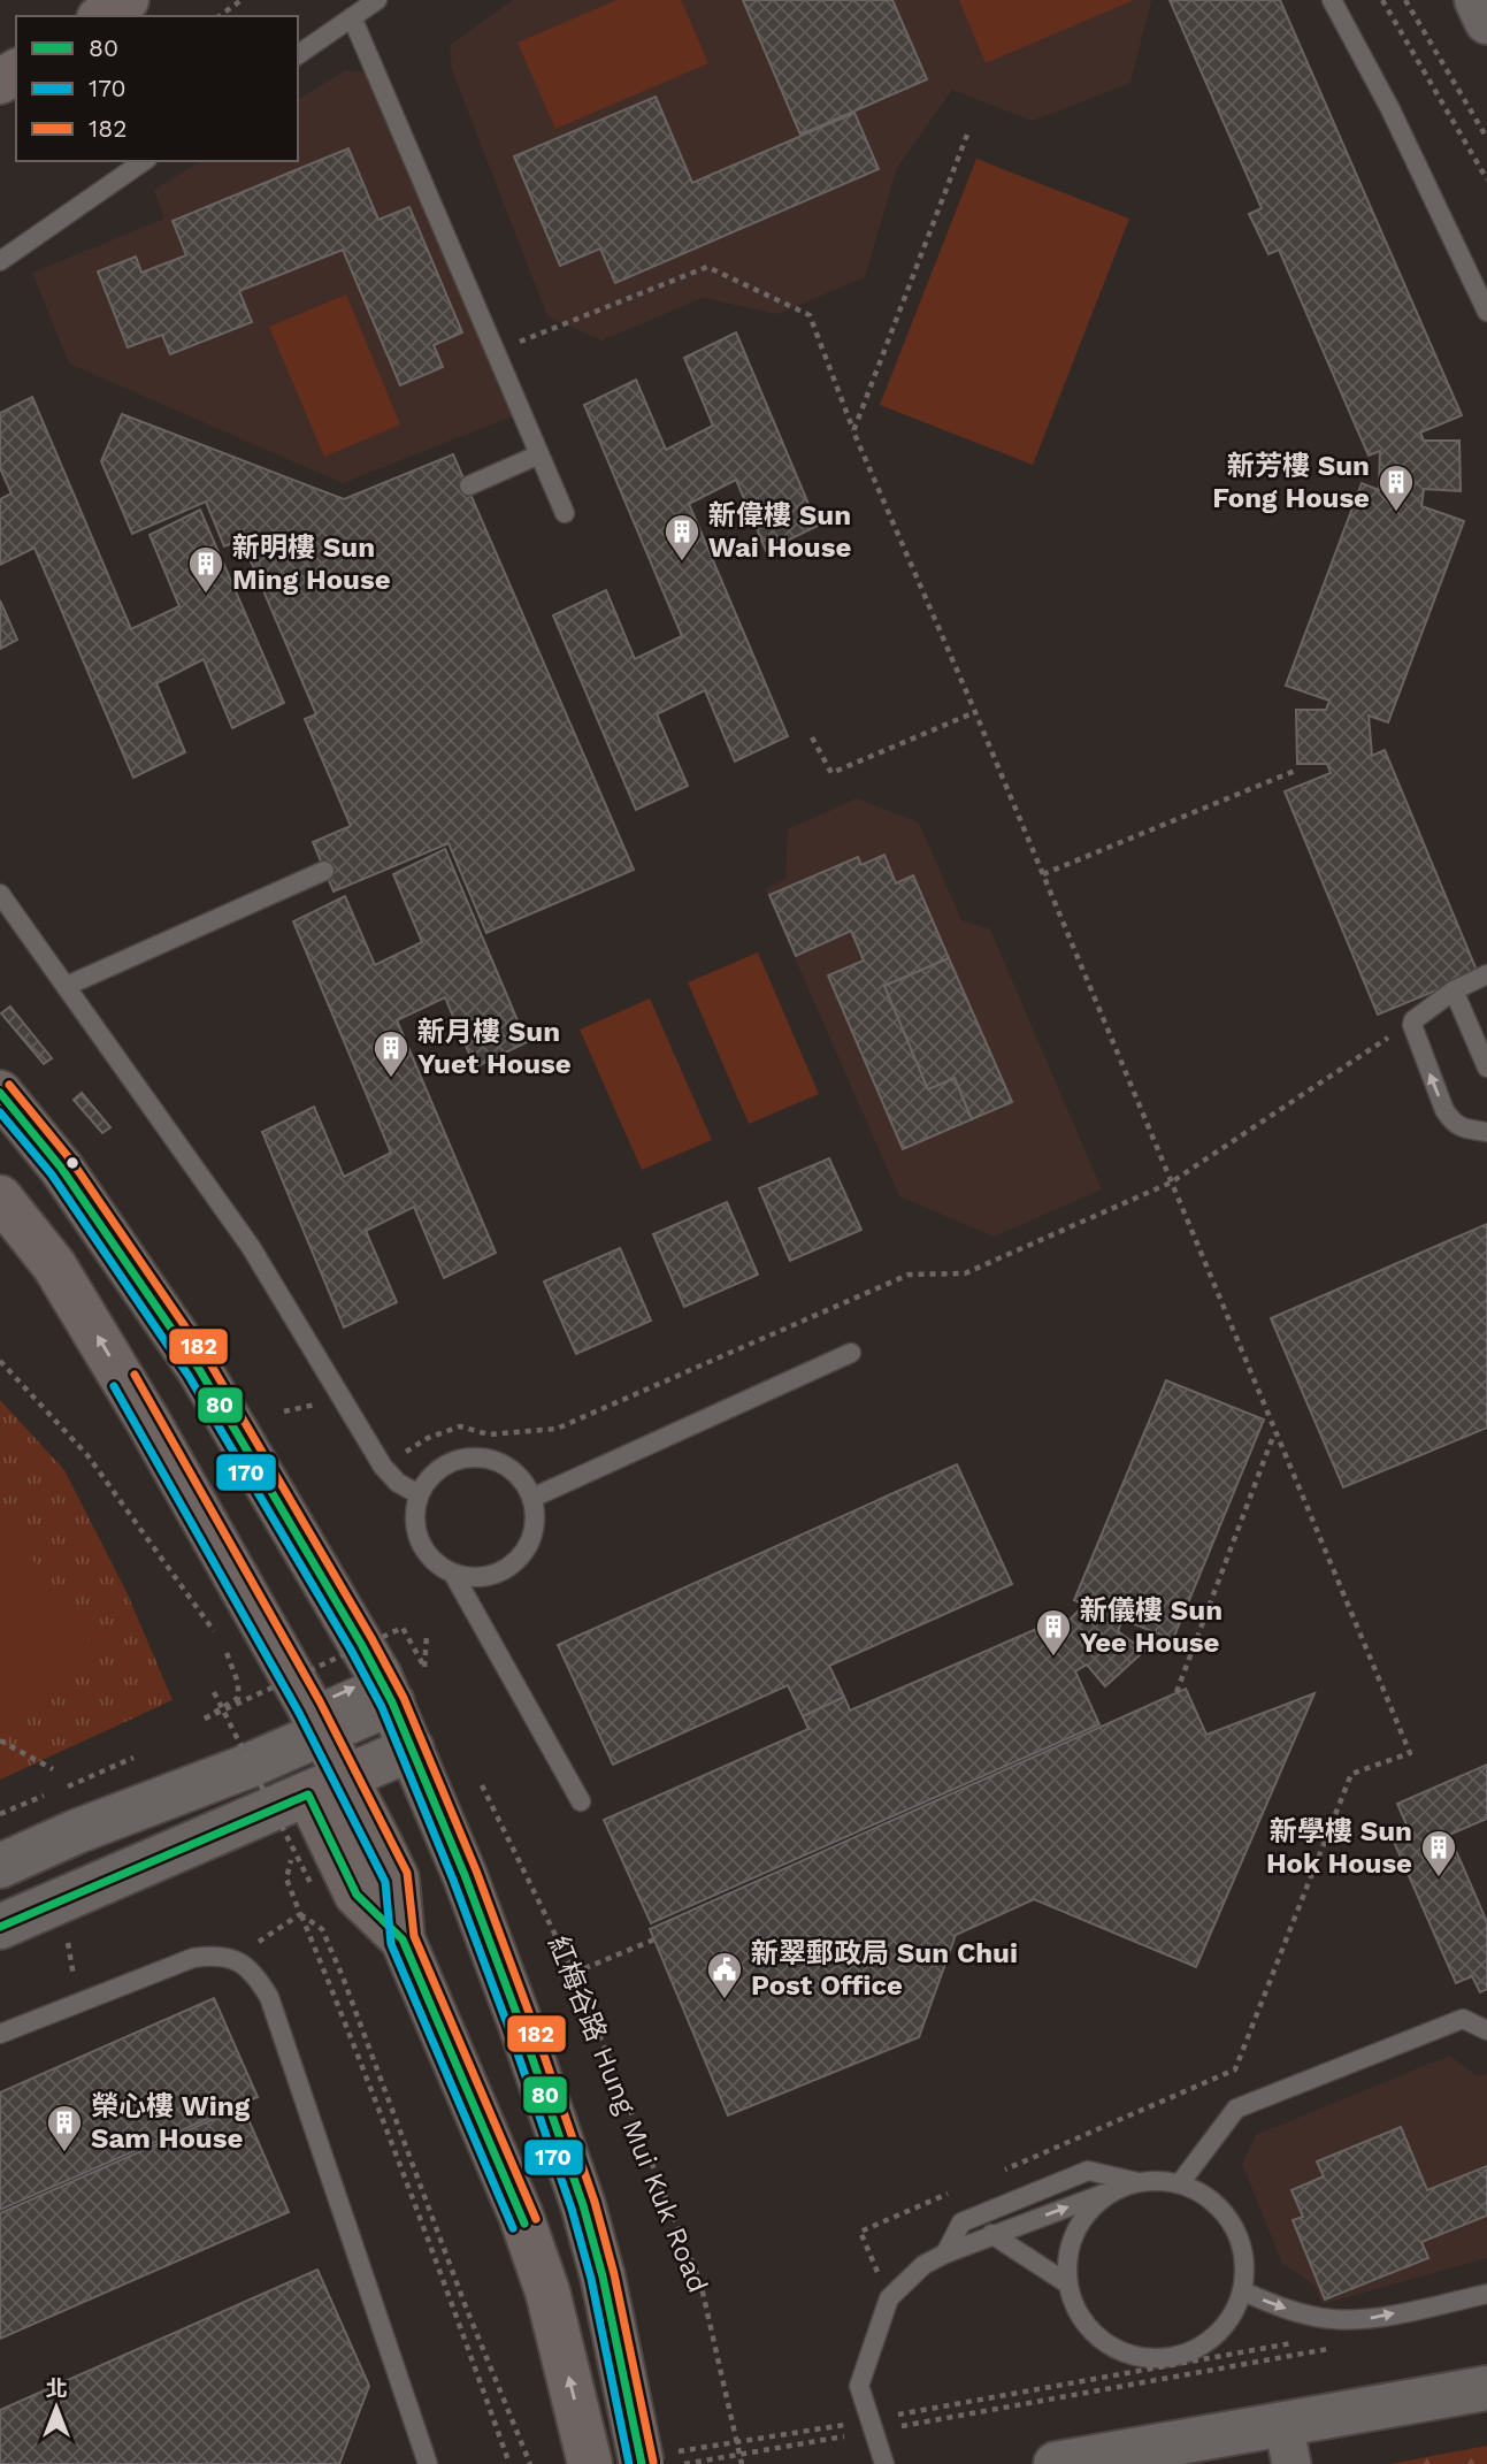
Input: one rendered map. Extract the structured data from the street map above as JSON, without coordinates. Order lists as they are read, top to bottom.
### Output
{
  "streets": {
    "path": ["紅梅谷路 Hung Mui Kuk Road"]
  },
  "places": {
    "building": [
      "新芳樓 Sun Fong House",
      "新偉樓 Sun Wai House",
      "新明樓 Sun Ming House",
      "新月樓 Sun Yuet House",
      "新儀樓 Sun Yee House",
      "新學樓 Sun Hok House",
      "榮心樓 Wing Sam House"
    ],
    "public building": ["新翠郵政局 Sun Chui Post Office"]
  },
  "lines": ["transit line 182", "transit line 80", "transit line 170"],
  "legend": ["80", "170", "182"],
  "north": "top"
}
